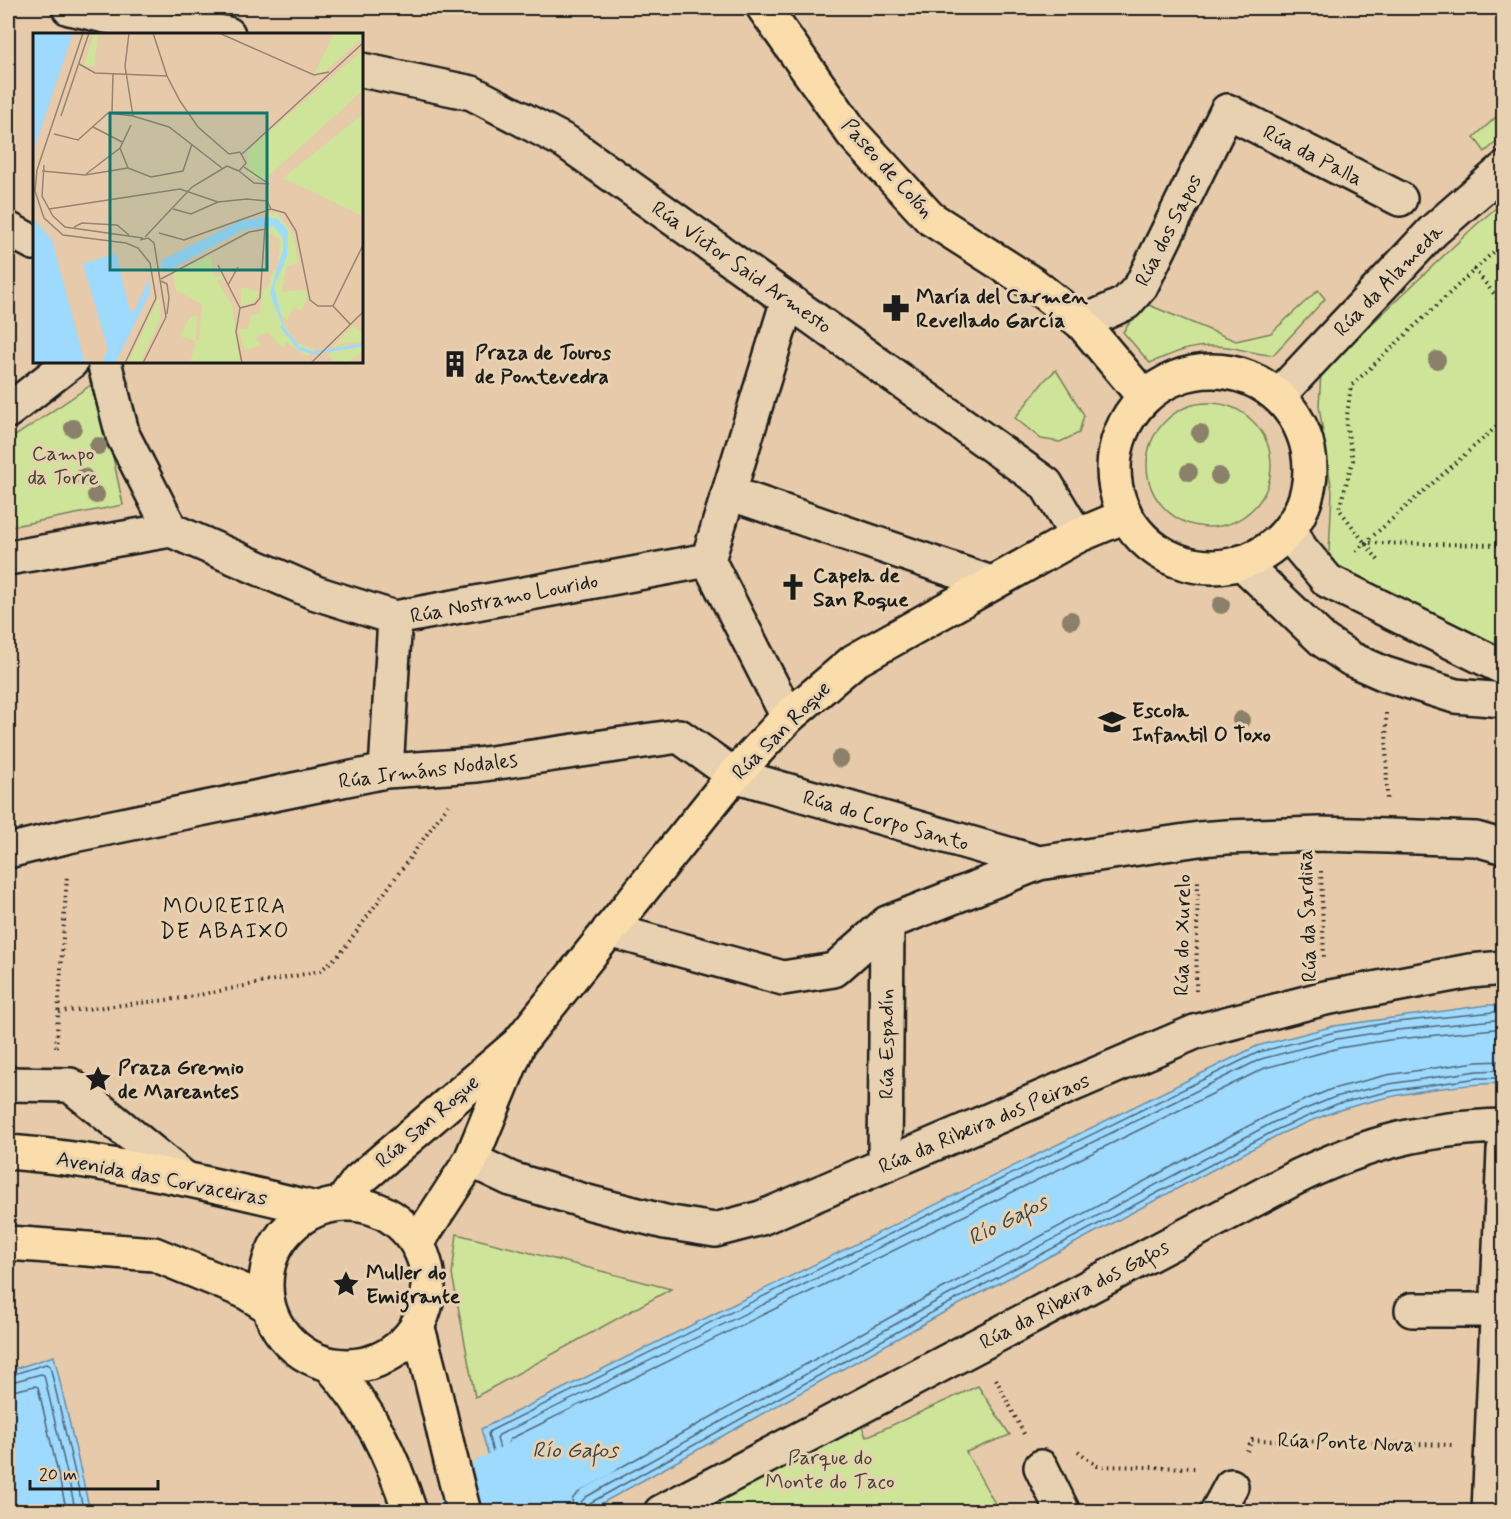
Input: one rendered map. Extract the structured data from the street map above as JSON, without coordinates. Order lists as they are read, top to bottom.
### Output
{
  "streets": {
    "main road": ["Paseo de Colón", "Rúa San Roque", "Avenida das Corvaceiras"],
    "street": [
      "Rúa da Palla",
      "Rúa dos Sapos",
      "Rúa Víctor Said Armesto",
      "Rúa da Alameda",
      "Rúa Nostramo Lourido",
      "Rúa Irmáns Nodales",
      "Rúa do Corpo Santo",
      "Rúa Espadín",
      "Rúa da Ribeira dos Peiraos",
      "Rúa da Ribeira dos Gafos"
    ],
    "path": ["Rúa da Sardiña", "Rúa do Xurelo", "Rúa Ponte Nova"]
  },
  "crossings": [
    ["Rúa da Palla", "Rúa dos Sapos"],
    ["Paseo de Colón", "Rúa dos Sapos"],
    ["Paseo de Colón", "Rúa da Alameda"],
    ["Paseo de Colón", "Rúa San Roque"],
    ["Rúa Víctor Said Armesto", "Rúa San Roque"],
    ["Rúa da Alameda", "Rúa San Roque"],
    ["Rúa San Roque", "Rúa Irmáns Nodales"],
    ["Rúa San Roque", "Rúa do Corpo Santo"],
    ["Rúa San Roque", "Rúa da Ribeira dos Peiraos"],
    ["Rúa San Roque", "Avenida das Corvaceiras"],
    ["Rúa Irmáns Nodales", "Rúa do Corpo Santo"],
    ["Rúa da Sardiña", "Rúa da Ribeira dos Peiraos"],
    ["Rúa do Xurelo", "Rúa da Ribeira dos Peiraos"],
    ["Rúa Espadín", "Rúa da Ribeira dos Peiraos"]
  ],
  "districts": ["MOUREIRA DE ABAIXO"],
  "water": ["Río Gafos"],
  "parks": ["Campo da Torre", "Parque do Monte do Taco"],
  "places": {
    "pharmacy": ["María del Carmen Revellado García"],
    "building": ["Praza de Touros de Pontevedra"],
    "church": ["Capela de San Roque"],
    "school or university": ["Escola Infantil O Toxo"],
    "place": ["Praza Gremio de Mareantes", "Muller do Emigrante"]
  },
  "scale_bar": "20 m"
}
